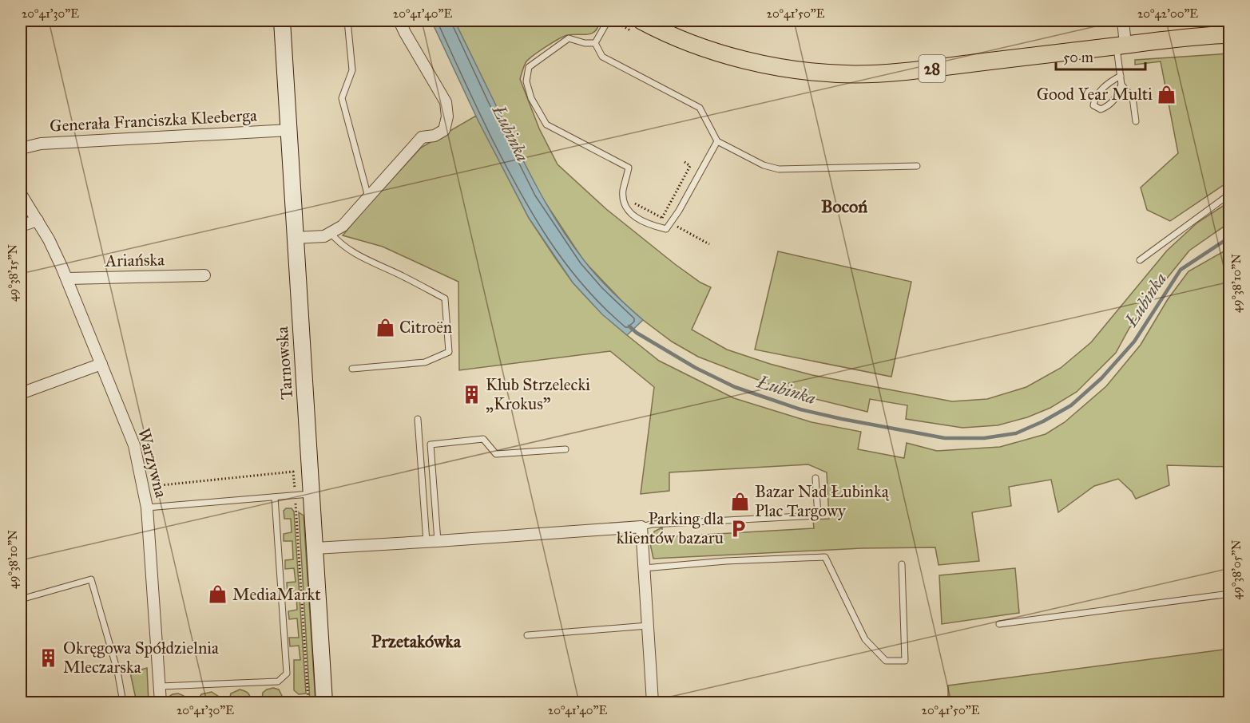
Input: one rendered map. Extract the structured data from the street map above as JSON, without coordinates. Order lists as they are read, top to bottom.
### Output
{
  "streets": {
    "main road": ["28", "Tarnowska"],
    "street": ["Generała Franciszka Kleeberga", "Ariańska", "Warzywna"]
  },
  "crossings": [
    ["Generała Franciszka Kleeberga", "Tarnowska"],
    ["Ariańska", "Warzywna"]
  ],
  "districts": ["Bocoń", "Przetakówka"],
  "water": ["Łubinka"],
  "places": {
    "shop": [
      "Good Year Multi",
      "Citroën",
      "Bazar Nad Łubinką Plac Targowy",
      "MediaMarkt"
    ],
    "building": ["Klub Strzelecki „Krokus”", "Okręgowa Spółdzielnia Mleczarska"],
    "parking": ["Parking dla klientów bazaru"]
  },
  "scale_bar": "50 m",
  "coordinates": [
    "20°41'30\"E",
    "20°41'40\"E",
    "20°41'50\"E",
    "20°42'00\"E",
    "49°38'15\"N",
    "49°38'10\"N",
    "49°38'05\"N"
  ]
}
